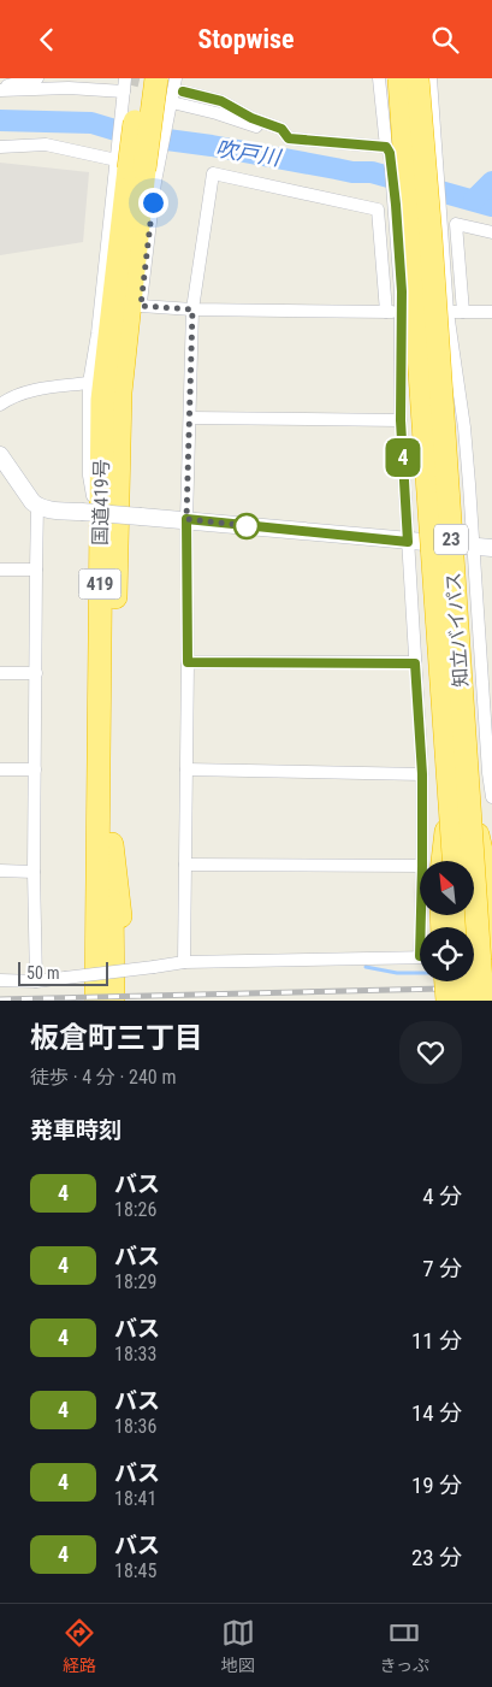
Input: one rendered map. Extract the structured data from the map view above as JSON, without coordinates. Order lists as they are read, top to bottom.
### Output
{
  "streets": {
    "highway": [
      "国道419号",
      "23",
      "419",
      "知立バイパス"
    ]
  },
  "water": ["吹戸川"],
  "lines": ["bus line 4"],
  "scale_bar": "50 m",
  "north": "top left",
  "page": {
    "header": "Stopwise",
    "on_map": "4",
    "scale": "50 m",
    "heading": [
      ["板倉町三丁目", "徒歩 · 4 分 · 240 m"],
      "発車時刻"
    ],
    "list": [
      {
        "mark": "4",
        "name": "バス",
        "note": "18:26",
        "value": "4 分"
      },
      {
        "mark": "4",
        "name": "バス",
        "note": "18:29",
        "value": "7 分"
      },
      {
        "mark": "4",
        "name": "バス",
        "note": "18:33",
        "value": "11 分"
      },
      {
        "mark": "4",
        "name": "バス",
        "note": "18:36",
        "value": "14 分"
      },
      {
        "mark": "4",
        "name": "バス",
        "note": "18:41",
        "value": "19 分"
      },
      {
        "mark": "4",
        "name": "バス",
        "note": "18:45",
        "value": "23 分"
      }
    ],
    "tabs": ["経路", "地図", "きっぷ"]
  }
}
